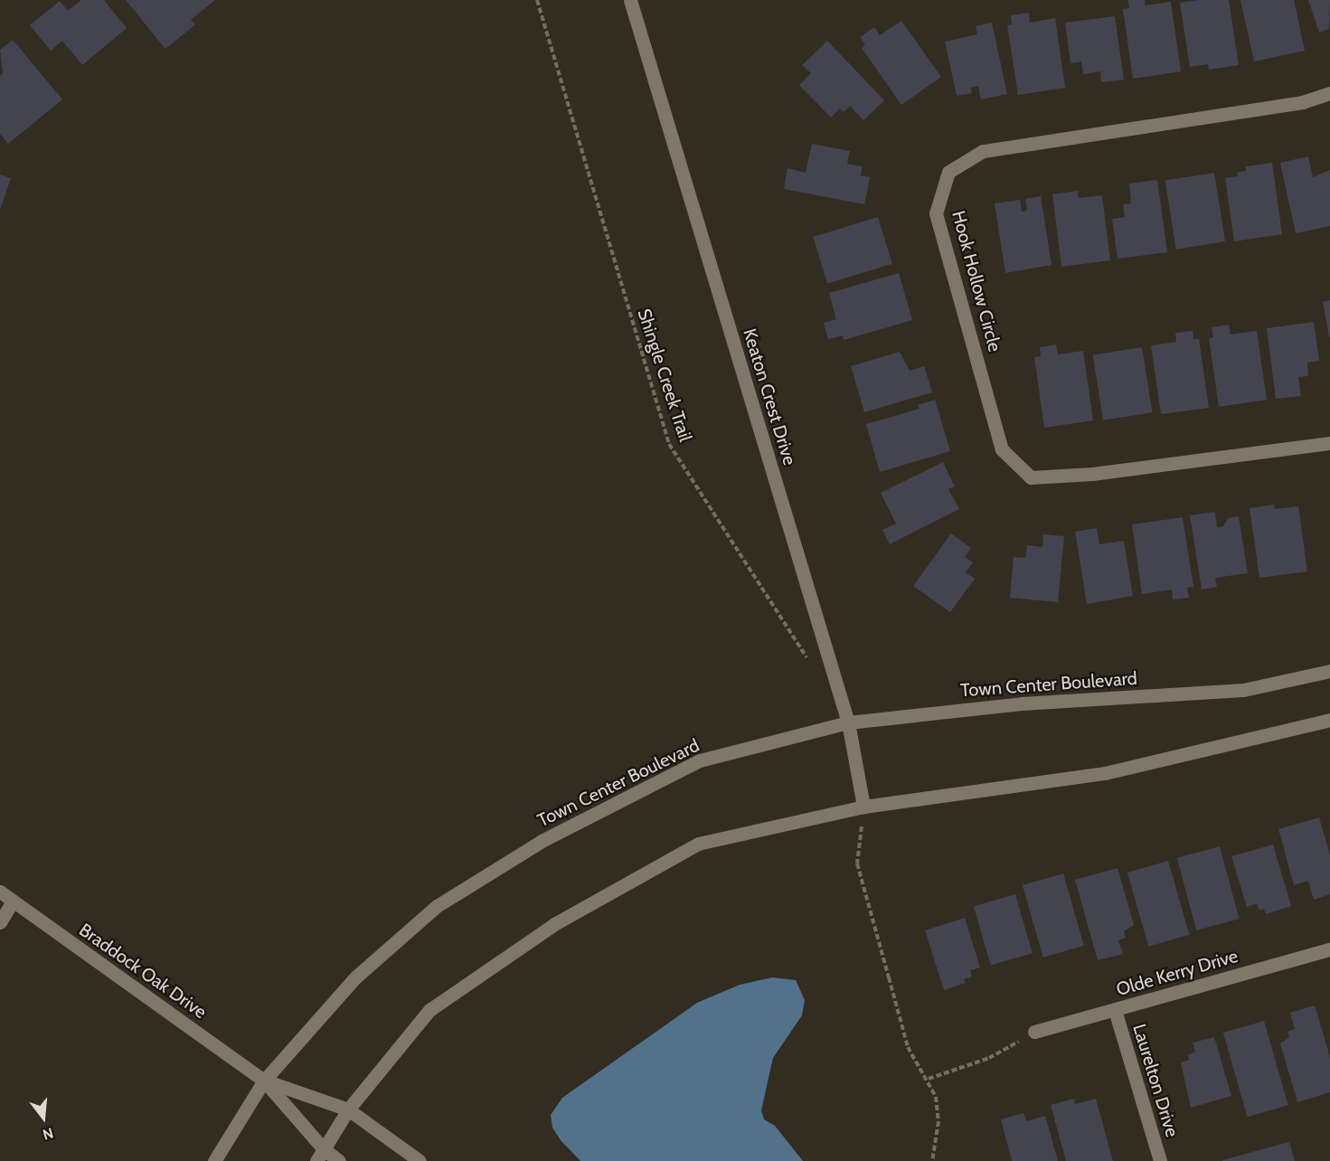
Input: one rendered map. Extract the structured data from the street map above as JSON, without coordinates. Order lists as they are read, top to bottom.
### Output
{
  "streets": {
    "street": [
      "Hook Hollow Circle",
      "Keaton Crest Drive",
      "Town Center Boulevard",
      "Braddock Oak Drive",
      "Olde Kerry Drive",
      "Laurelton Drive"
    ],
    "path": ["Shingle Creek Trail"]
  },
  "crossings": [
    ["Keaton Crest Drive", "Town Center Boulevard"],
    ["Town Center Boulevard", "Braddock Oak Drive"],
    ["Olde Kerry Drive", "Laurelton Drive"]
  ],
  "north": "bottom"
}
